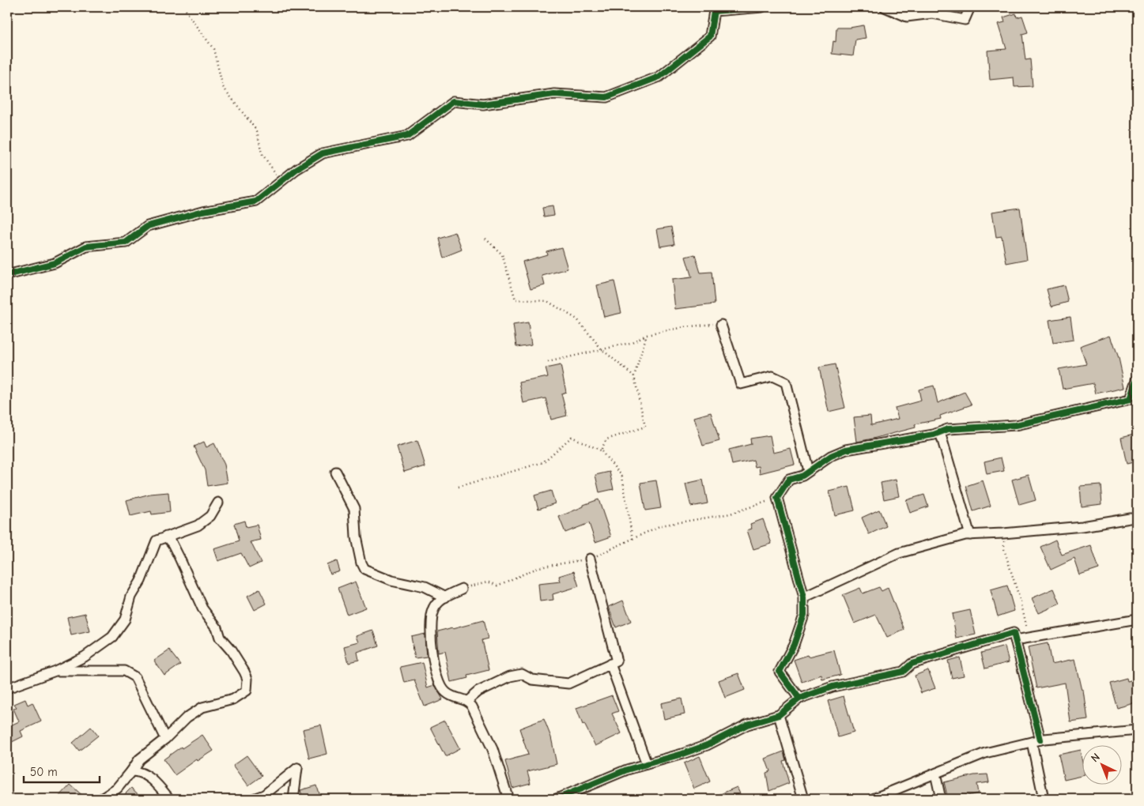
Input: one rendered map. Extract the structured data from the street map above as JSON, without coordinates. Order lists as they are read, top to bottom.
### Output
{
  "scale_bar": "50 m",
  "north": "top left"
}
